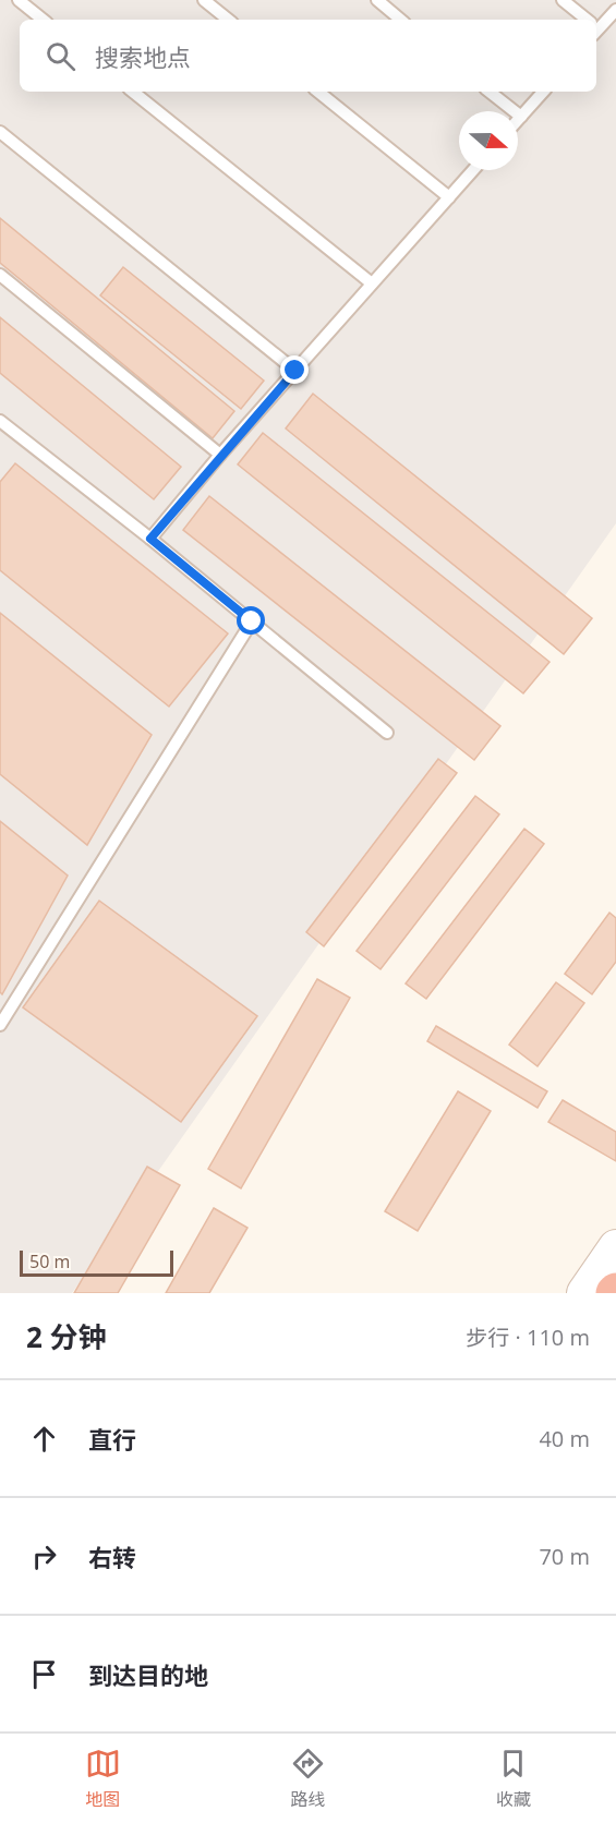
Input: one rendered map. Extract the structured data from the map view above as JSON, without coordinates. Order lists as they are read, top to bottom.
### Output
{
  "scale_bar": "50 m",
  "north": "right",
  "page": {
    "search": "搜索地点",
    "scale": "50 m",
    "heading": ["2 分钟", "步行 · 110 m"],
    "list": [
      ["直行", "40 m"],
      ["右转", "70 m"],
      "到达目的地"
    ],
    "nav": ["地图", "路线", "收藏"]
  }
}
